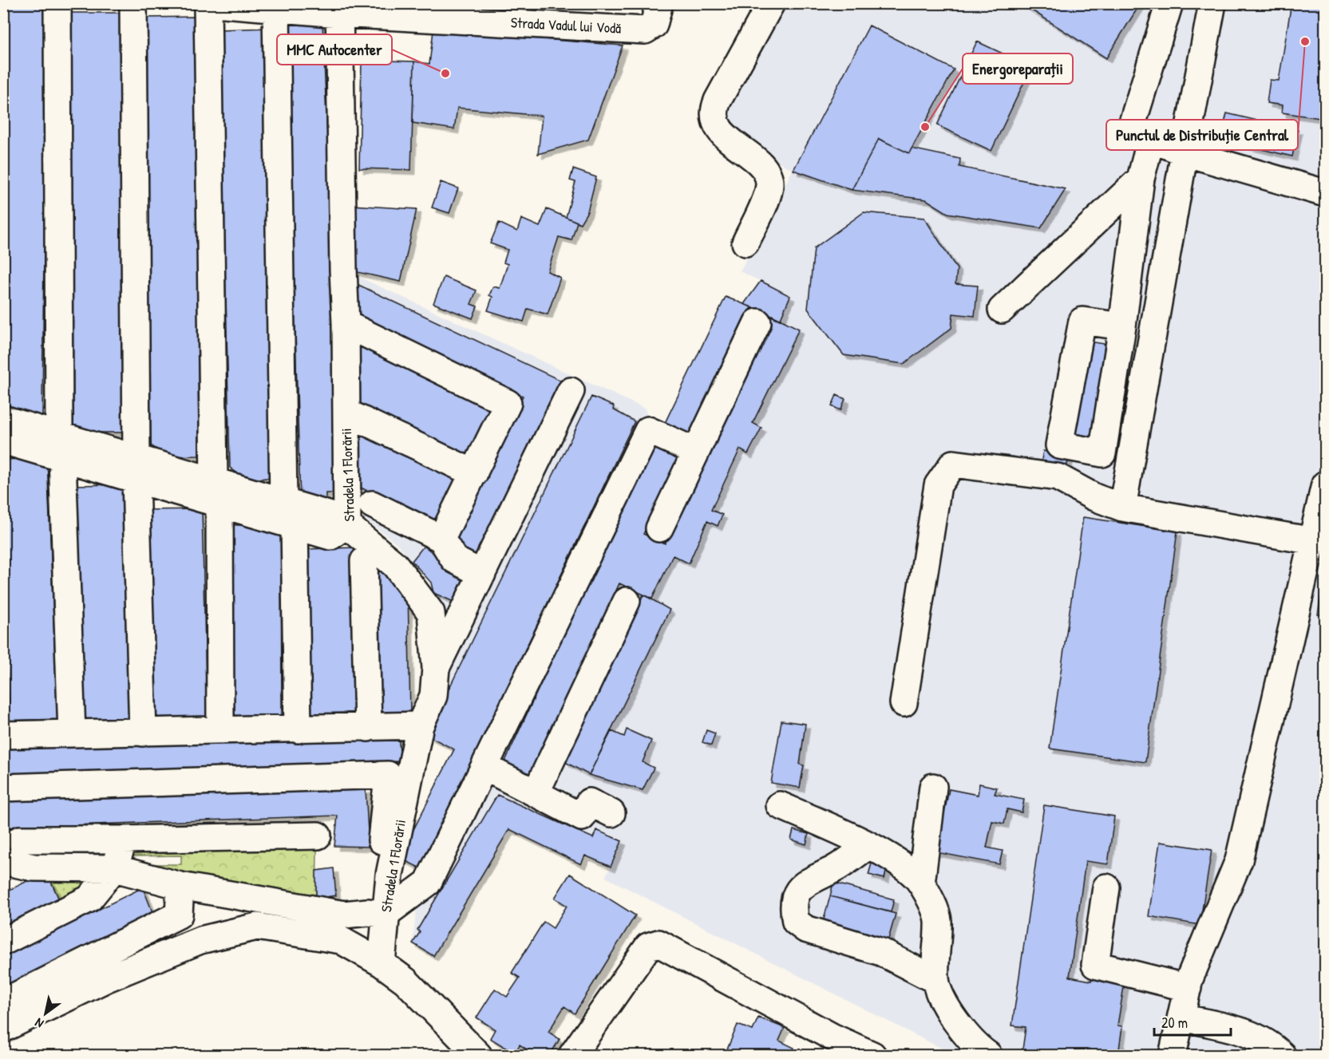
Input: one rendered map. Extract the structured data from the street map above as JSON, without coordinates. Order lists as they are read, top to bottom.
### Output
{
  "streets": {
    "street": ["Strada Vadul lui Vodă", "Stradela 1 Florării"]
  },
  "crossings": [
    ["Strada Vadul lui Vodă", "Stradela 1 Florării"]
  ],
  "places": ["Punctul de Distribuție Central", "MMC Autocenter", "Energoreparații"],
  "scale_bar": "20 m",
  "north": "bottom left"
}
